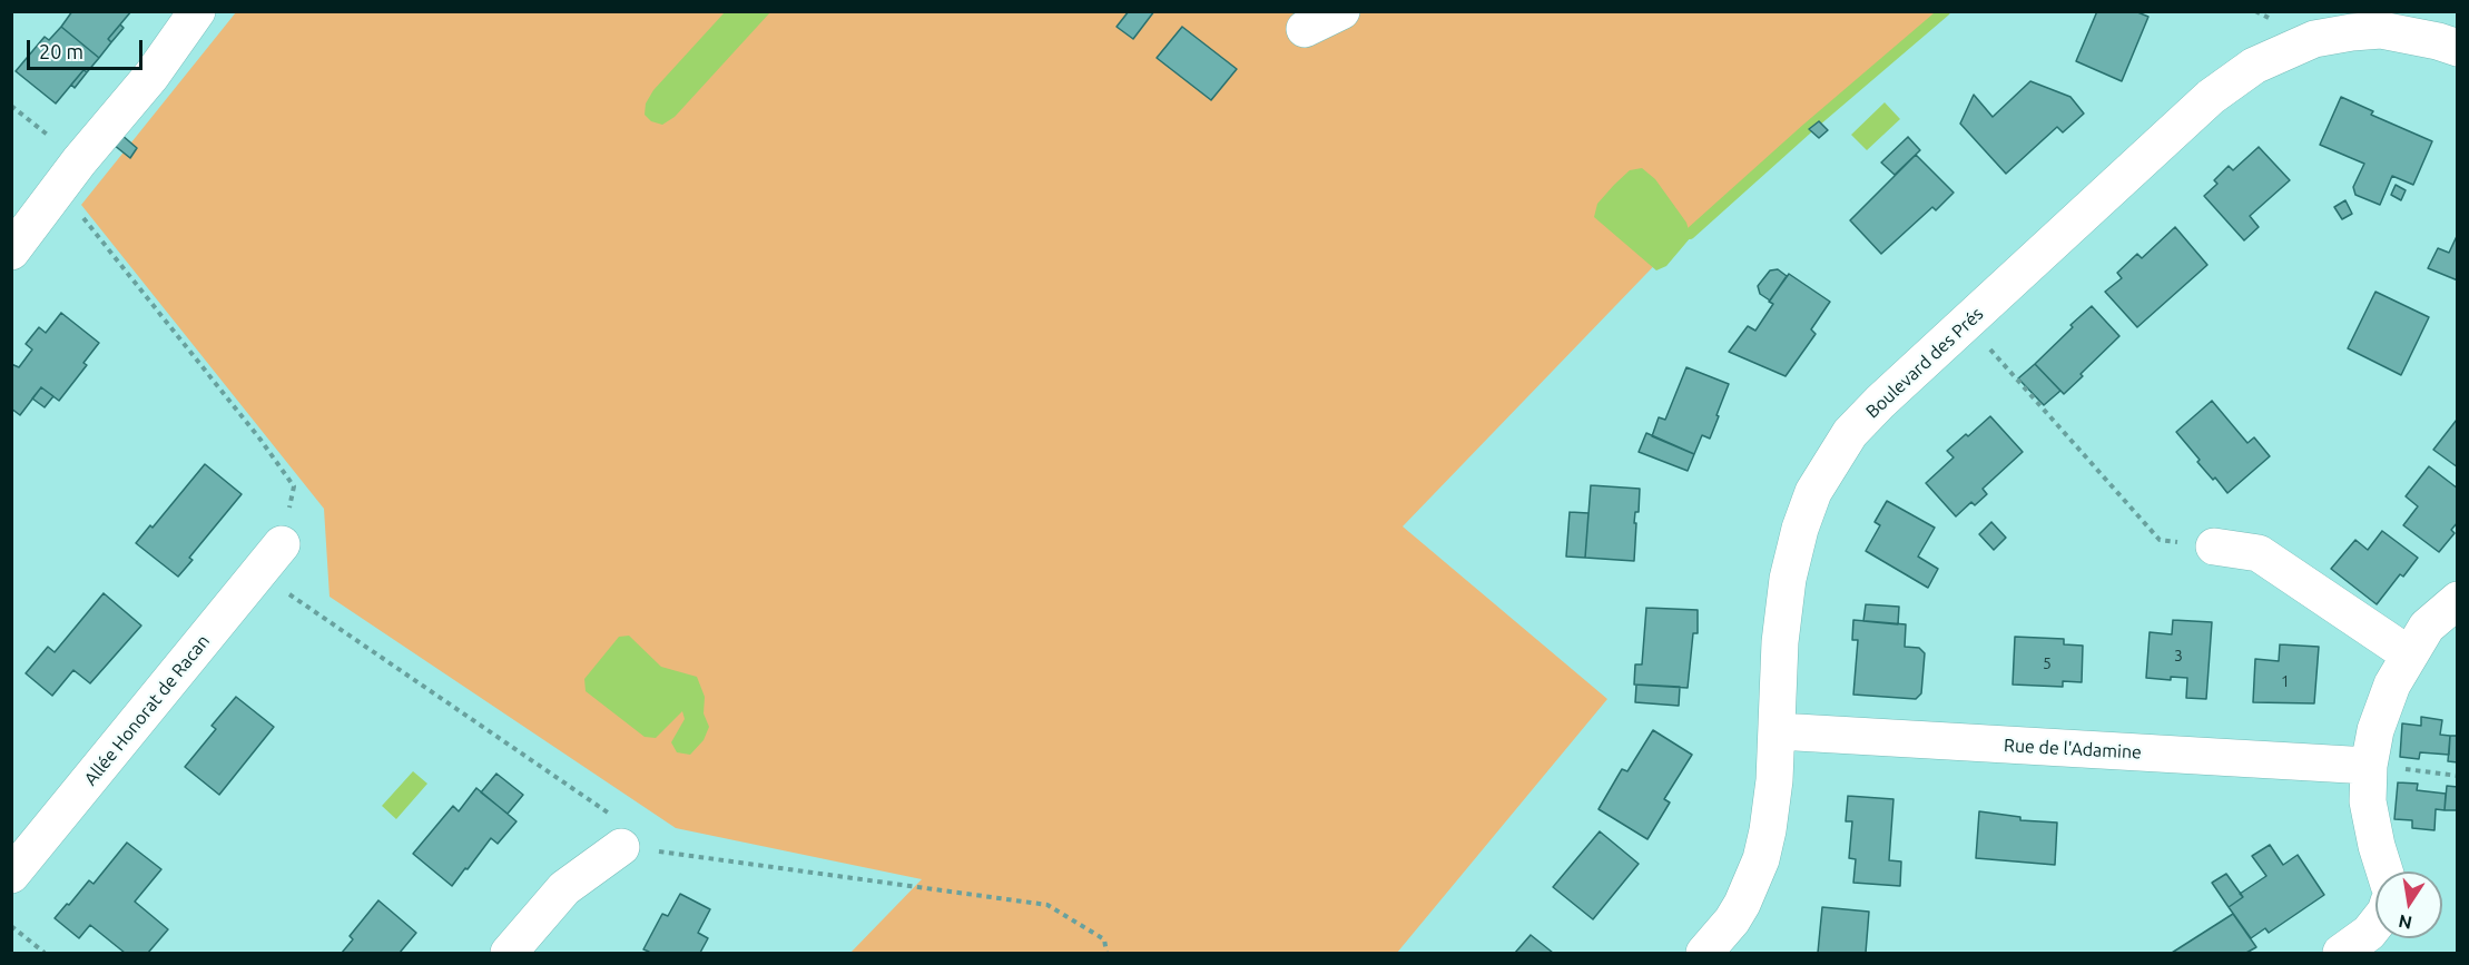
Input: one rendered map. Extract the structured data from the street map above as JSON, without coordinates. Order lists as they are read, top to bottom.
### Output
{
  "streets": {
    "street": ["Boulevard des Prés", "Allée Honorat de Racan", "Rue de l'Adamine"]
  },
  "crossings": [
    ["Boulevard des Prés", "Rue de l'Adamine"]
  ],
  "house_numbers": ["3", "5", "1"],
  "scale_bar": "20 m",
  "north": "bottom"
}
